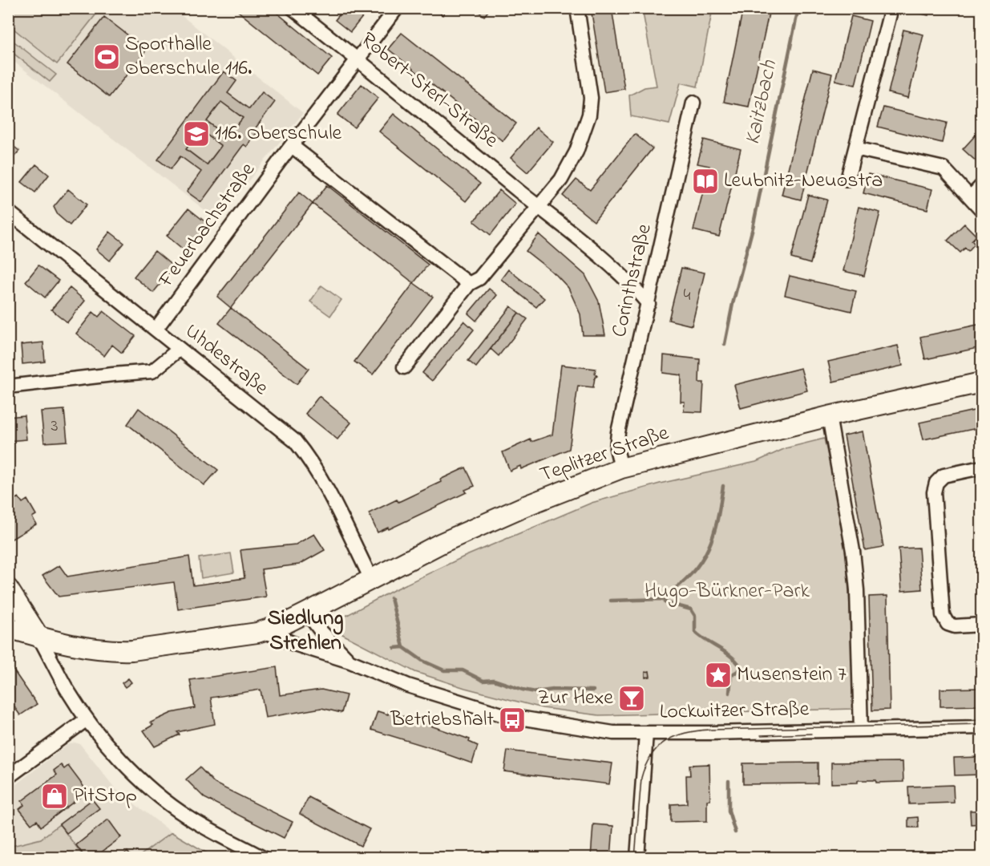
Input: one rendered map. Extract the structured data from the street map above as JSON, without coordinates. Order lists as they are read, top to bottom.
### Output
{
  "streets": {
    "main road": ["Teplitzer Straße"],
    "street": [
      "Robert-Sterl-Straße",
      "Feuerbachstraße",
      "Corinthstraße",
      "Uhdestraße",
      "Lockwitzer Straße"
    ]
  },
  "crossings": [
    ["Robert-Sterl-Straße", "Feuerbachstraße"],
    ["Robert-Sterl-Straße", "Corinthstraße"],
    ["Feuerbachstraße", "Uhdestraße"],
    ["Corinthstraße", "Teplitzer Straße"],
    ["Uhdestraße", "Teplitzer Straße"],
    ["Teplitzer Straße", "Lockwitzer Straße"]
  ],
  "districts": ["Siedlung Strehlen"],
  "water": ["Kaitzbach"],
  "parks": ["Hugo-Bürkner-Park"],
  "places": {
    "sports": ["Sporthalle Oberschule 116."],
    "school or university": ["116. Oberschule"],
    "library": ["Leubnitz-Neuostra"],
    "place": ["Musenstein 7"],
    "bar": ["Zur Hexe"],
    "bus stop": ["Betriebshalt"],
    "shop": ["PitStop"]
  },
  "house_numbers": ["4", "3"]
}
